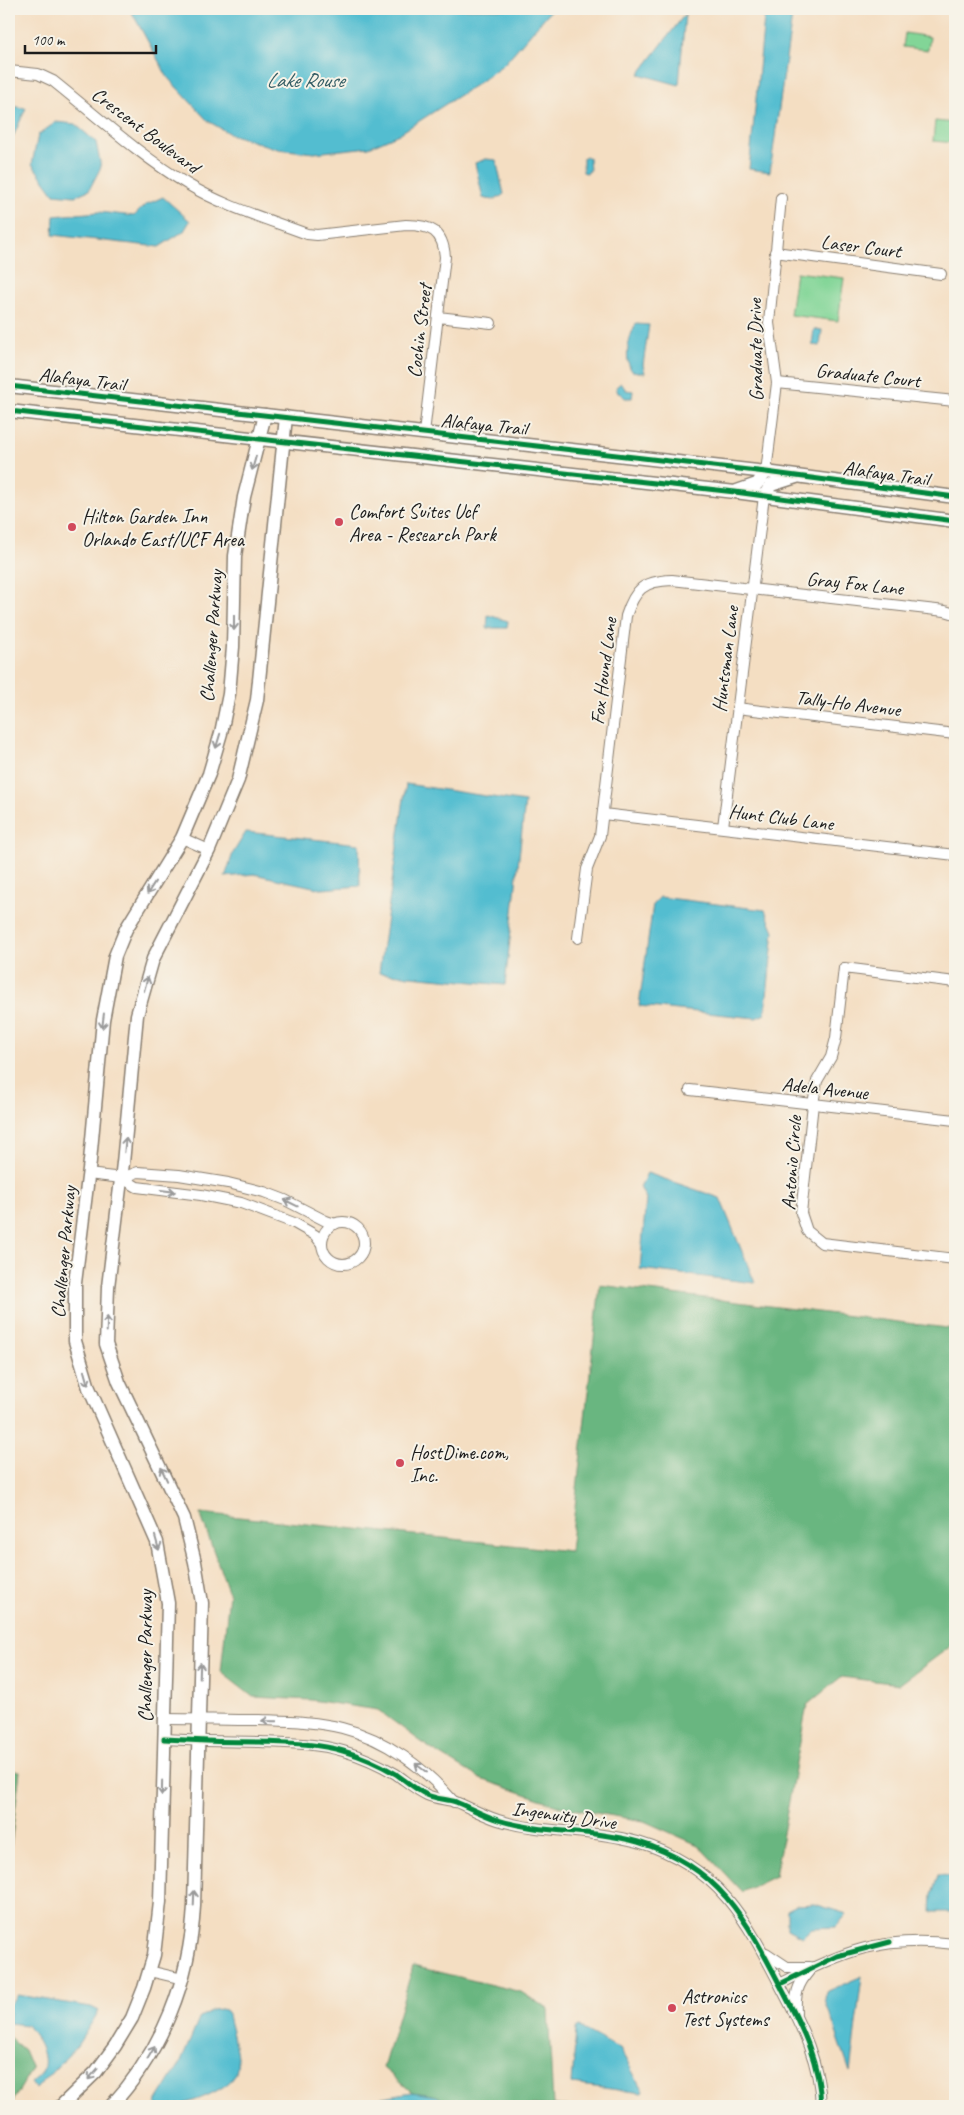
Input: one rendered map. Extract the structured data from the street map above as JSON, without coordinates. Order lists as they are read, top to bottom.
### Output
{
  "streets": {
    "main road": ["Alafaya Trail", "Challenger Parkway"],
    "street": [
      "Crescent Boulevard",
      "Laser Court",
      "Cochin Street",
      "Graduate Drive",
      "Graduate Court",
      "Gray Fox Lane",
      "Huntsman Lane",
      "Fox Hound Lane",
      "Tally-Ho Avenue",
      "Hunt Club Lane",
      "Adela Avenue",
      "Antonio Circle",
      "Ingenuity Drive"
    ]
  },
  "crossings": [
    ["Crescent Boulevard", "Cochin Street"],
    ["Laser Court", "Graduate Drive"],
    ["Cochin Street", "Alafaya Trail"],
    ["Graduate Drive", "Graduate Court"],
    ["Graduate Drive", "Alafaya Trail"],
    ["Alafaya Trail", "Challenger Parkway"],
    ["Alafaya Trail", "Huntsman Lane"],
    ["Gray Fox Lane", "Huntsman Lane"],
    ["Gray Fox Lane", "Fox Hound Lane"],
    ["Challenger Parkway", "Ingenuity Drive"],
    ["Huntsman Lane", "Fox Hound Lane"],
    ["Huntsman Lane", "Tally-Ho Avenue"],
    ["Huntsman Lane", "Hunt Club Lane"],
    ["Fox Hound Lane", "Hunt Club Lane"],
    ["Adela Avenue", "Antonio Circle"]
  ],
  "water": ["Lake Rouse"],
  "places": [
    "Comfort Suites Ucf Area - Research Park",
    "Hilton Garden Inn Orlando East/UCF Area",
    "HostDime.com, Inc.",
    "Astronics Test Systems"
  ],
  "scale_bar": "100 m"
}
